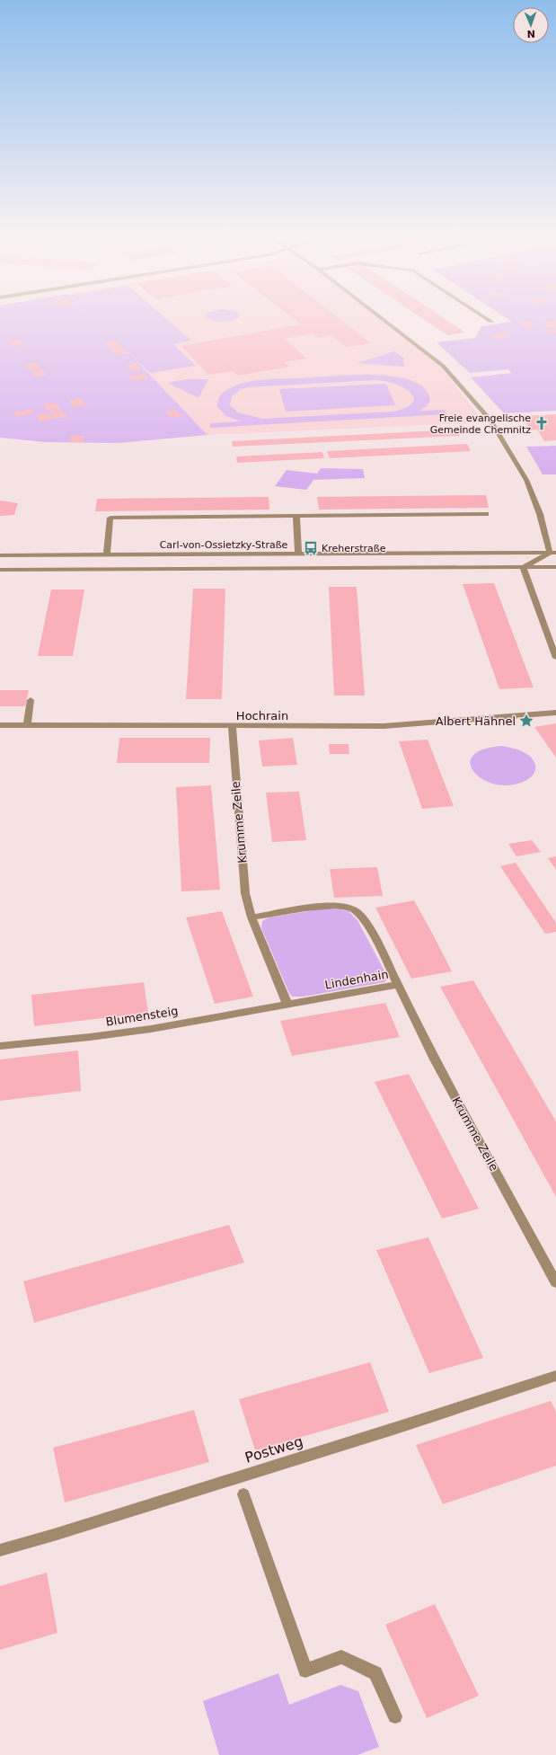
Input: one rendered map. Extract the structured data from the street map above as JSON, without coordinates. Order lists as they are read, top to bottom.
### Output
{
  "streets": {
    "street": [
      "Carl-von-Ossietzky-Straße",
      "Hochrain",
      "Krumme Zeile",
      "Lindenhain",
      "Blumensteig",
      "Postweg"
    ]
  },
  "crossings": [
    ["Hochrain", "Krumme Zeile"],
    ["Krumme Zeile", "Lindenhain"],
    ["Lindenhain", "Blumensteig"]
  ],
  "places": {
    "church": ["Freie evangelische Gemeinde Chemnitz"],
    "bus stop": ["Kreherstraße"],
    "place": ["Albert Hähnel"]
  },
  "north": "bottom"
}
